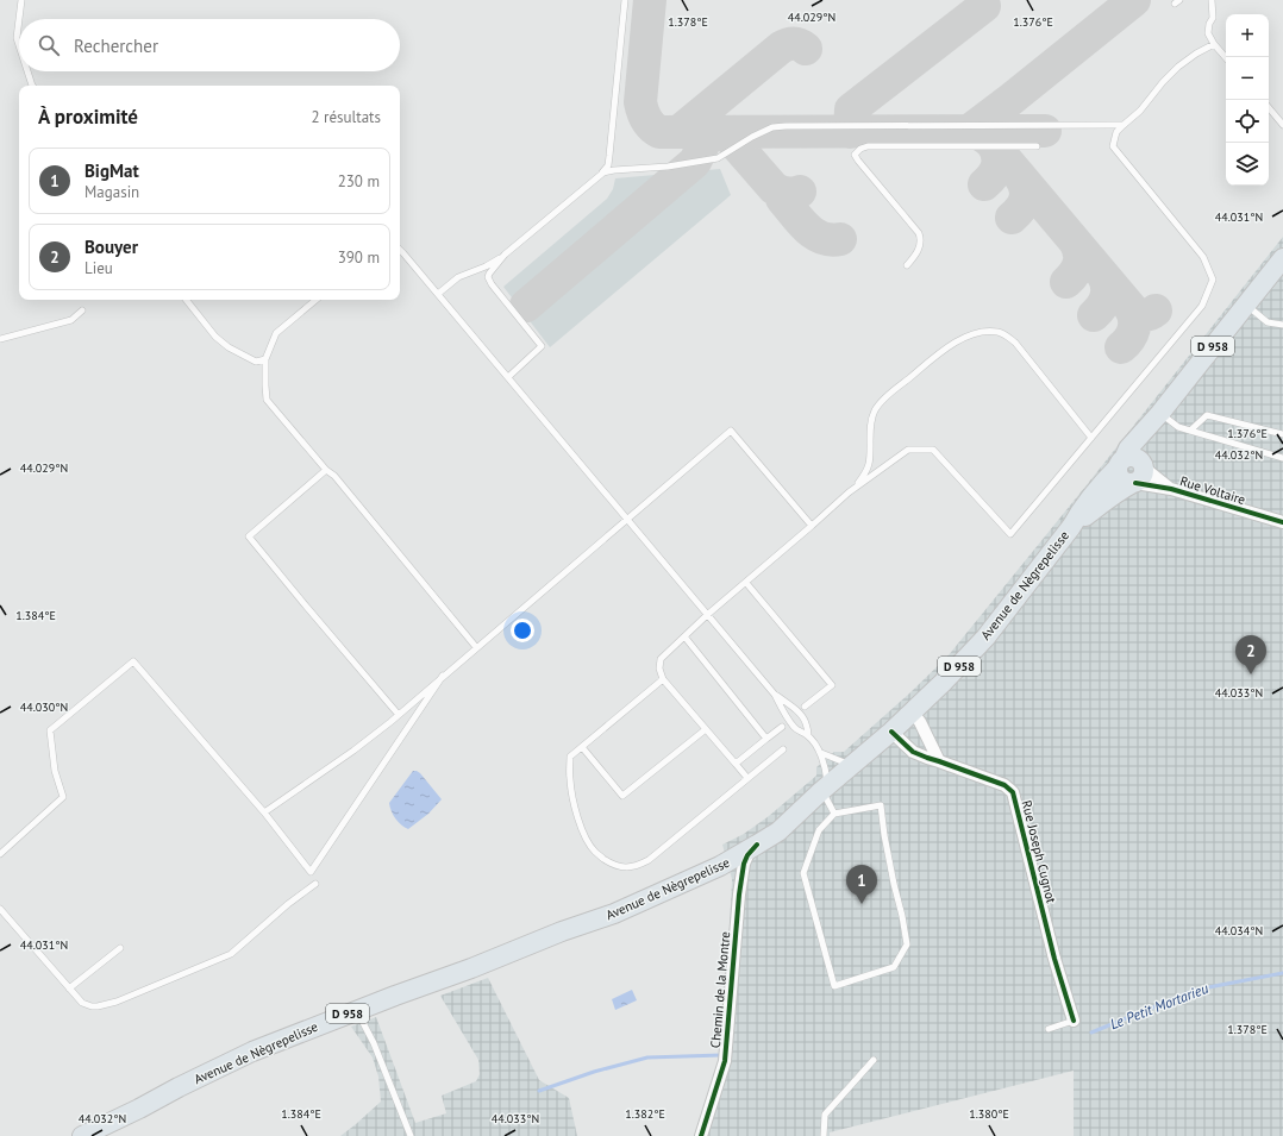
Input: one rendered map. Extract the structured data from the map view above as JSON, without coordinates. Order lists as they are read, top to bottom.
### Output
{
  "streets": {
    "main road": ["D 958", "Avenue de Nègrepelisse"],
    "street": ["Rue Voltaire", "Rue Joseph Cugnot", "Chemin de la Montre"]
  },
  "crossings": [
    ["Rue Voltaire", "Avenue de Nègrepelisse"],
    ["Avenue de Nègrepelisse", "Rue Joseph Cugnot"],
    ["Avenue de Nègrepelisse", "Chemin de la Montre"]
  ],
  "water": ["Le Petit Mortarieu"],
  "page": {
    "map_buttons": ["+", "−"],
    "search": "Rechercher",
    "heading": ["À proximité", "2 résultats"],
    "list": [
      {
        "mark": "1",
        "name": "BigMat",
        "note": "Magasin",
        "value": "230 m"
      },
      {
        "mark": "2",
        "name": "Bouyer",
        "note": "Lieu",
        "value": "390 m"
      }
    ],
    "pins": ["2", "1"]
  },
  "coordinates": [
    "44.029°N",
    "1.378°E",
    "1.376°E",
    "44.031°N",
    "44.032°N",
    "1.384°E",
    "44.033°N",
    "44.030°N",
    "44.034°N",
    "1.382°E",
    "1.380°E"
  ]
}
